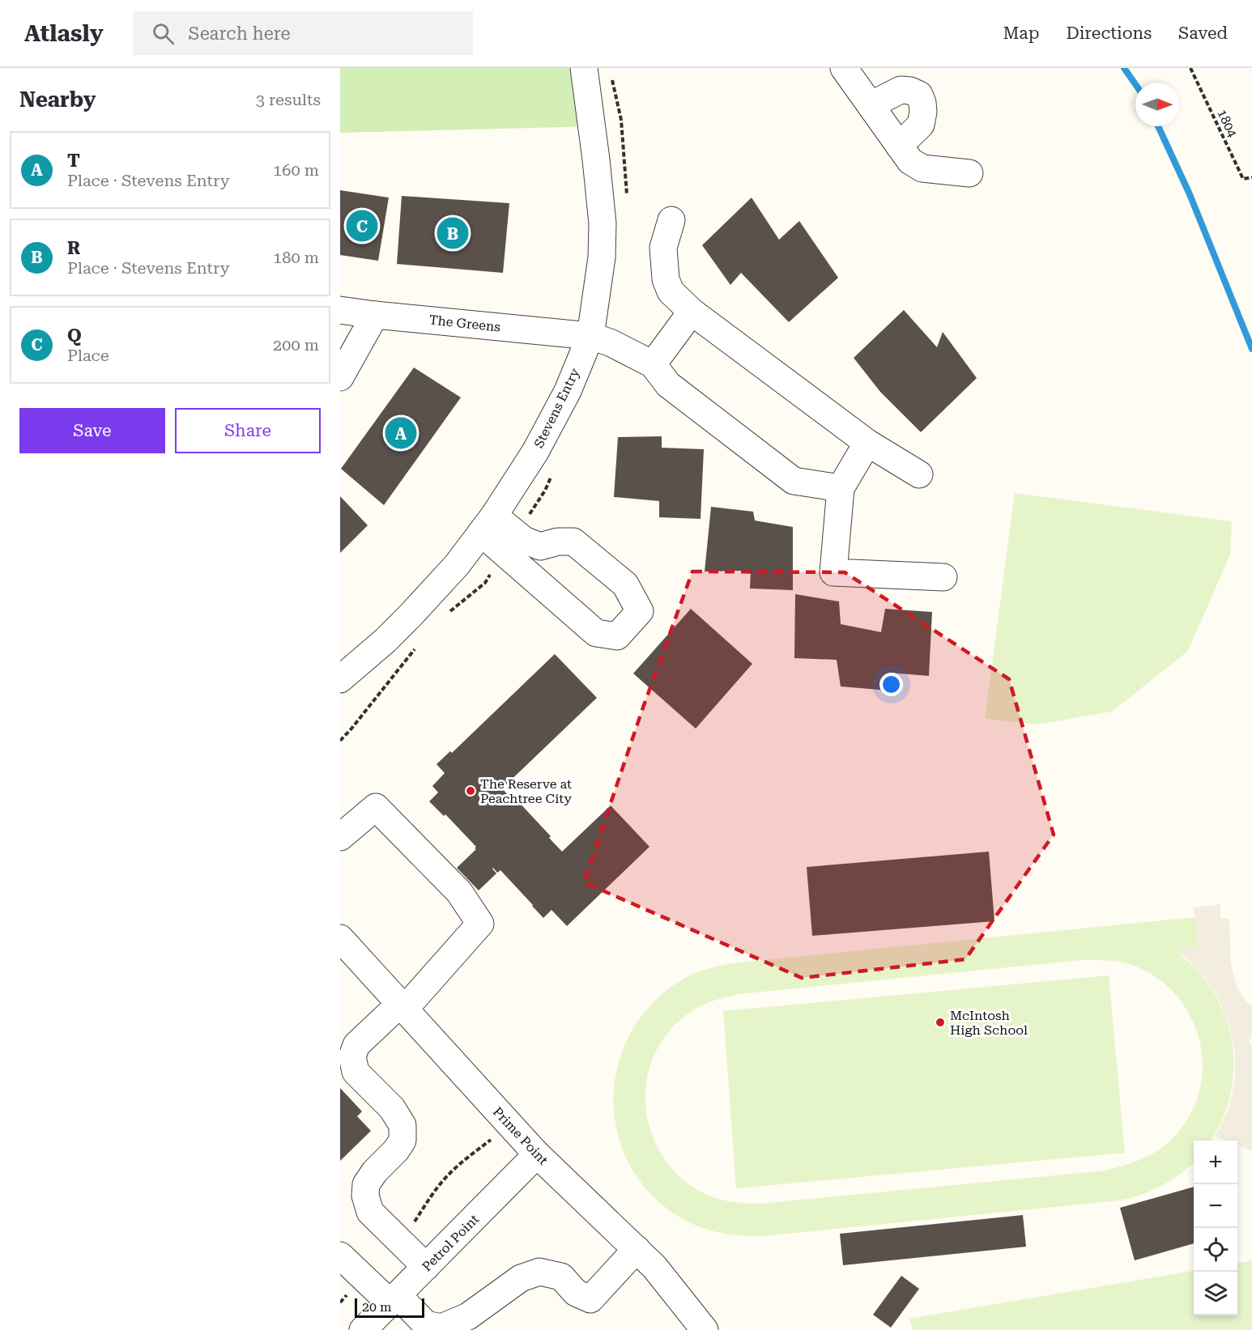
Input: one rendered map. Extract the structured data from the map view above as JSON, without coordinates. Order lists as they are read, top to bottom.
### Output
{
  "streets": {
    "street": [
      "The Greens",
      "Stevens Entry",
      "Prime Point",
      "Petrol Point"
    ],
    "path": ["1804"]
  },
  "crossings": [
    ["The Greens", "Stevens Entry"],
    ["Prime Point", "Petrol Point"]
  ],
  "places": ["The Reserve at Peachtree City", "McIntosh High School"],
  "scale_bar": "20 m",
  "north": "right",
  "page": {
    "header": "Atlasly",
    "search": "Search here",
    "nav": ["Map", "Directions", "Saved"],
    "heading": ["Nearby", "3 results"],
    "list": [
      {
        "mark": "A",
        "name": "T",
        "note": "Place · Stevens Entry",
        "value": "160 m"
      },
      {
        "mark": "B",
        "name": "R",
        "note": "Place · Stevens Entry",
        "value": "180 m"
      },
      {
        "mark": "C",
        "name": "Q",
        "note": "Place",
        "value": "200 m"
      }
    ],
    "pins": ["C", "B", "A"],
    "buttons": ["Save", "Share"],
    "map_buttons": ["+", "−"],
    "scale": "20 m"
  }
}
